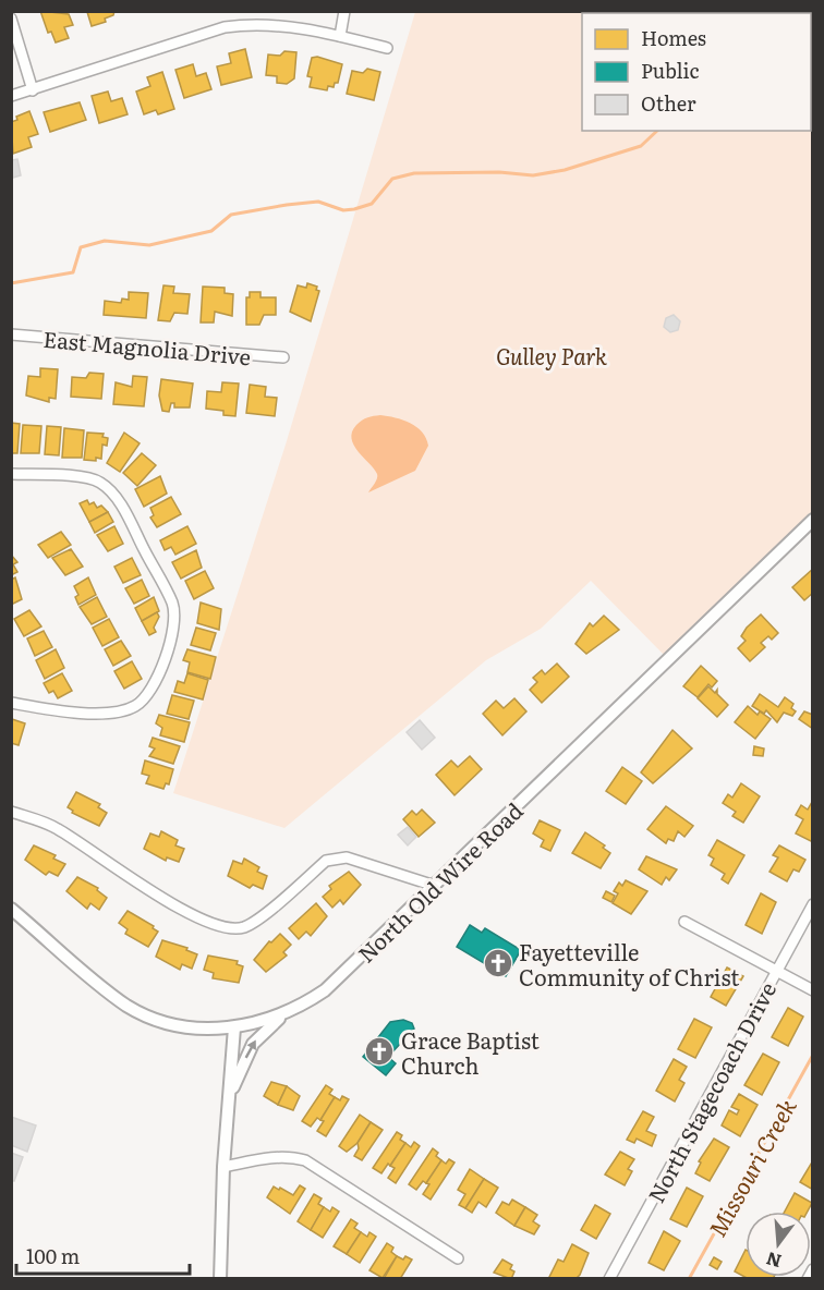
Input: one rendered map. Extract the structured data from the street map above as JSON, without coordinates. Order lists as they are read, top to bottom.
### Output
{
  "streets": {
    "street": ["East Magnolia Drive", "North Old Wire Road", "North Stagecoach Drive"]
  },
  "water": ["Missouri Creek"],
  "parks": ["Gulley Park"],
  "places": {
    "church": ["Fayetteville Community of Christ", "Grace Baptist Church"]
  },
  "legend": ["Homes", "Public", "Other"],
  "scale_bar": "100 m",
  "north": "bottom"
}
